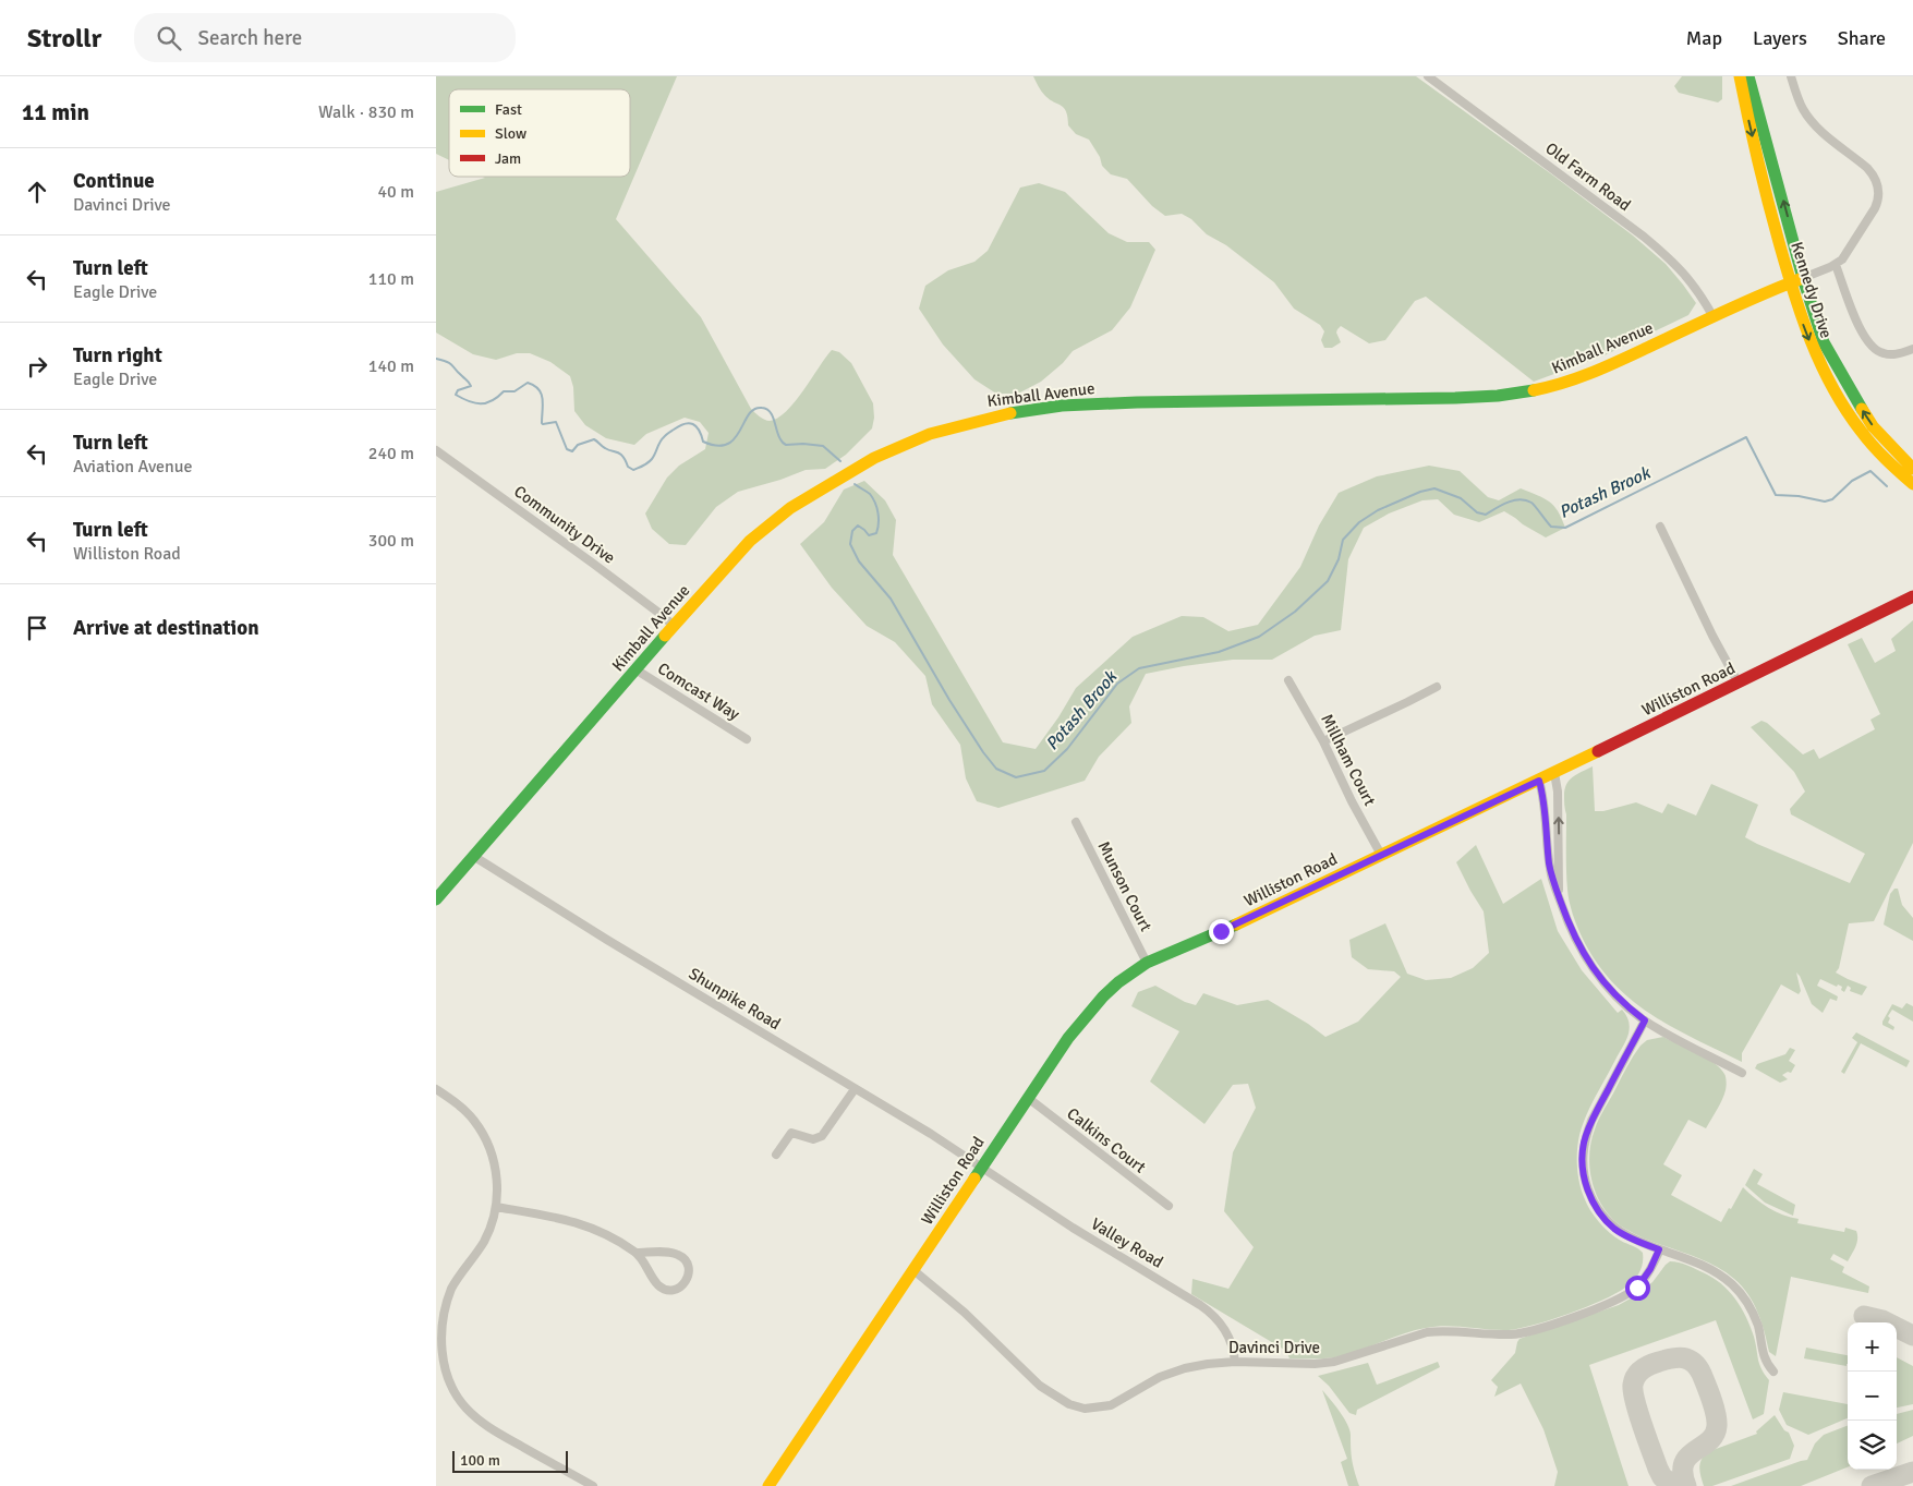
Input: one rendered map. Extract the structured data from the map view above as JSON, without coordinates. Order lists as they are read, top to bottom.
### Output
{
  "streets": {
    "main road": ["Kennedy Drive", "Kimball Avenue", "Williston Road"],
    "street": [
      "Old Farm Road",
      "Community Drive",
      "Comcast Way",
      "Millham Court",
      "Munson Court",
      "Shunpike Road",
      "Calkins Court",
      "Valley Road",
      "Davinci Drive"
    ]
  },
  "crossings": [
    ["Old Farm Road", "Kimball Avenue"],
    ["Kennedy Drive", "Kimball Avenue"],
    ["Kimball Avenue", "Community Drive"],
    ["Kimball Avenue", "Comcast Way"],
    ["Kimball Avenue", "Shunpike Road"],
    ["Williston Road", "Millham Court"],
    ["Williston Road", "Munson Court"],
    ["Williston Road", "Shunpike Road"],
    ["Williston Road", "Calkins Court"],
    ["Williston Road", "Valley Road"],
    ["Williston Road", "Davinci Drive"],
    ["Shunpike Road", "Valley Road"],
    ["Valley Road", "Davinci Drive"]
  ],
  "water": ["Potash Brook"],
  "legend": ["Fast", "Slow", "Jam"],
  "scale_bar": "100 m",
  "page": {
    "header": "Strollr",
    "search": "Search here",
    "nav": ["Map", "Layers", "Share"],
    "heading": ["11 min", "Walk · 830 m"],
    "list": [
      ["Continue", "Davinci Drive", "40 m"],
      ["Turn left", "Eagle Drive", "110 m"],
      ["Turn right", "Eagle Drive", "140 m"],
      ["Turn left", "Aviation Avenue", "240 m"],
      ["Turn left", "Williston Road", "300 m"],
      "Arrive at destination"
    ],
    "map_buttons": ["+", "−"],
    "scale": "100 m"
  }
}
